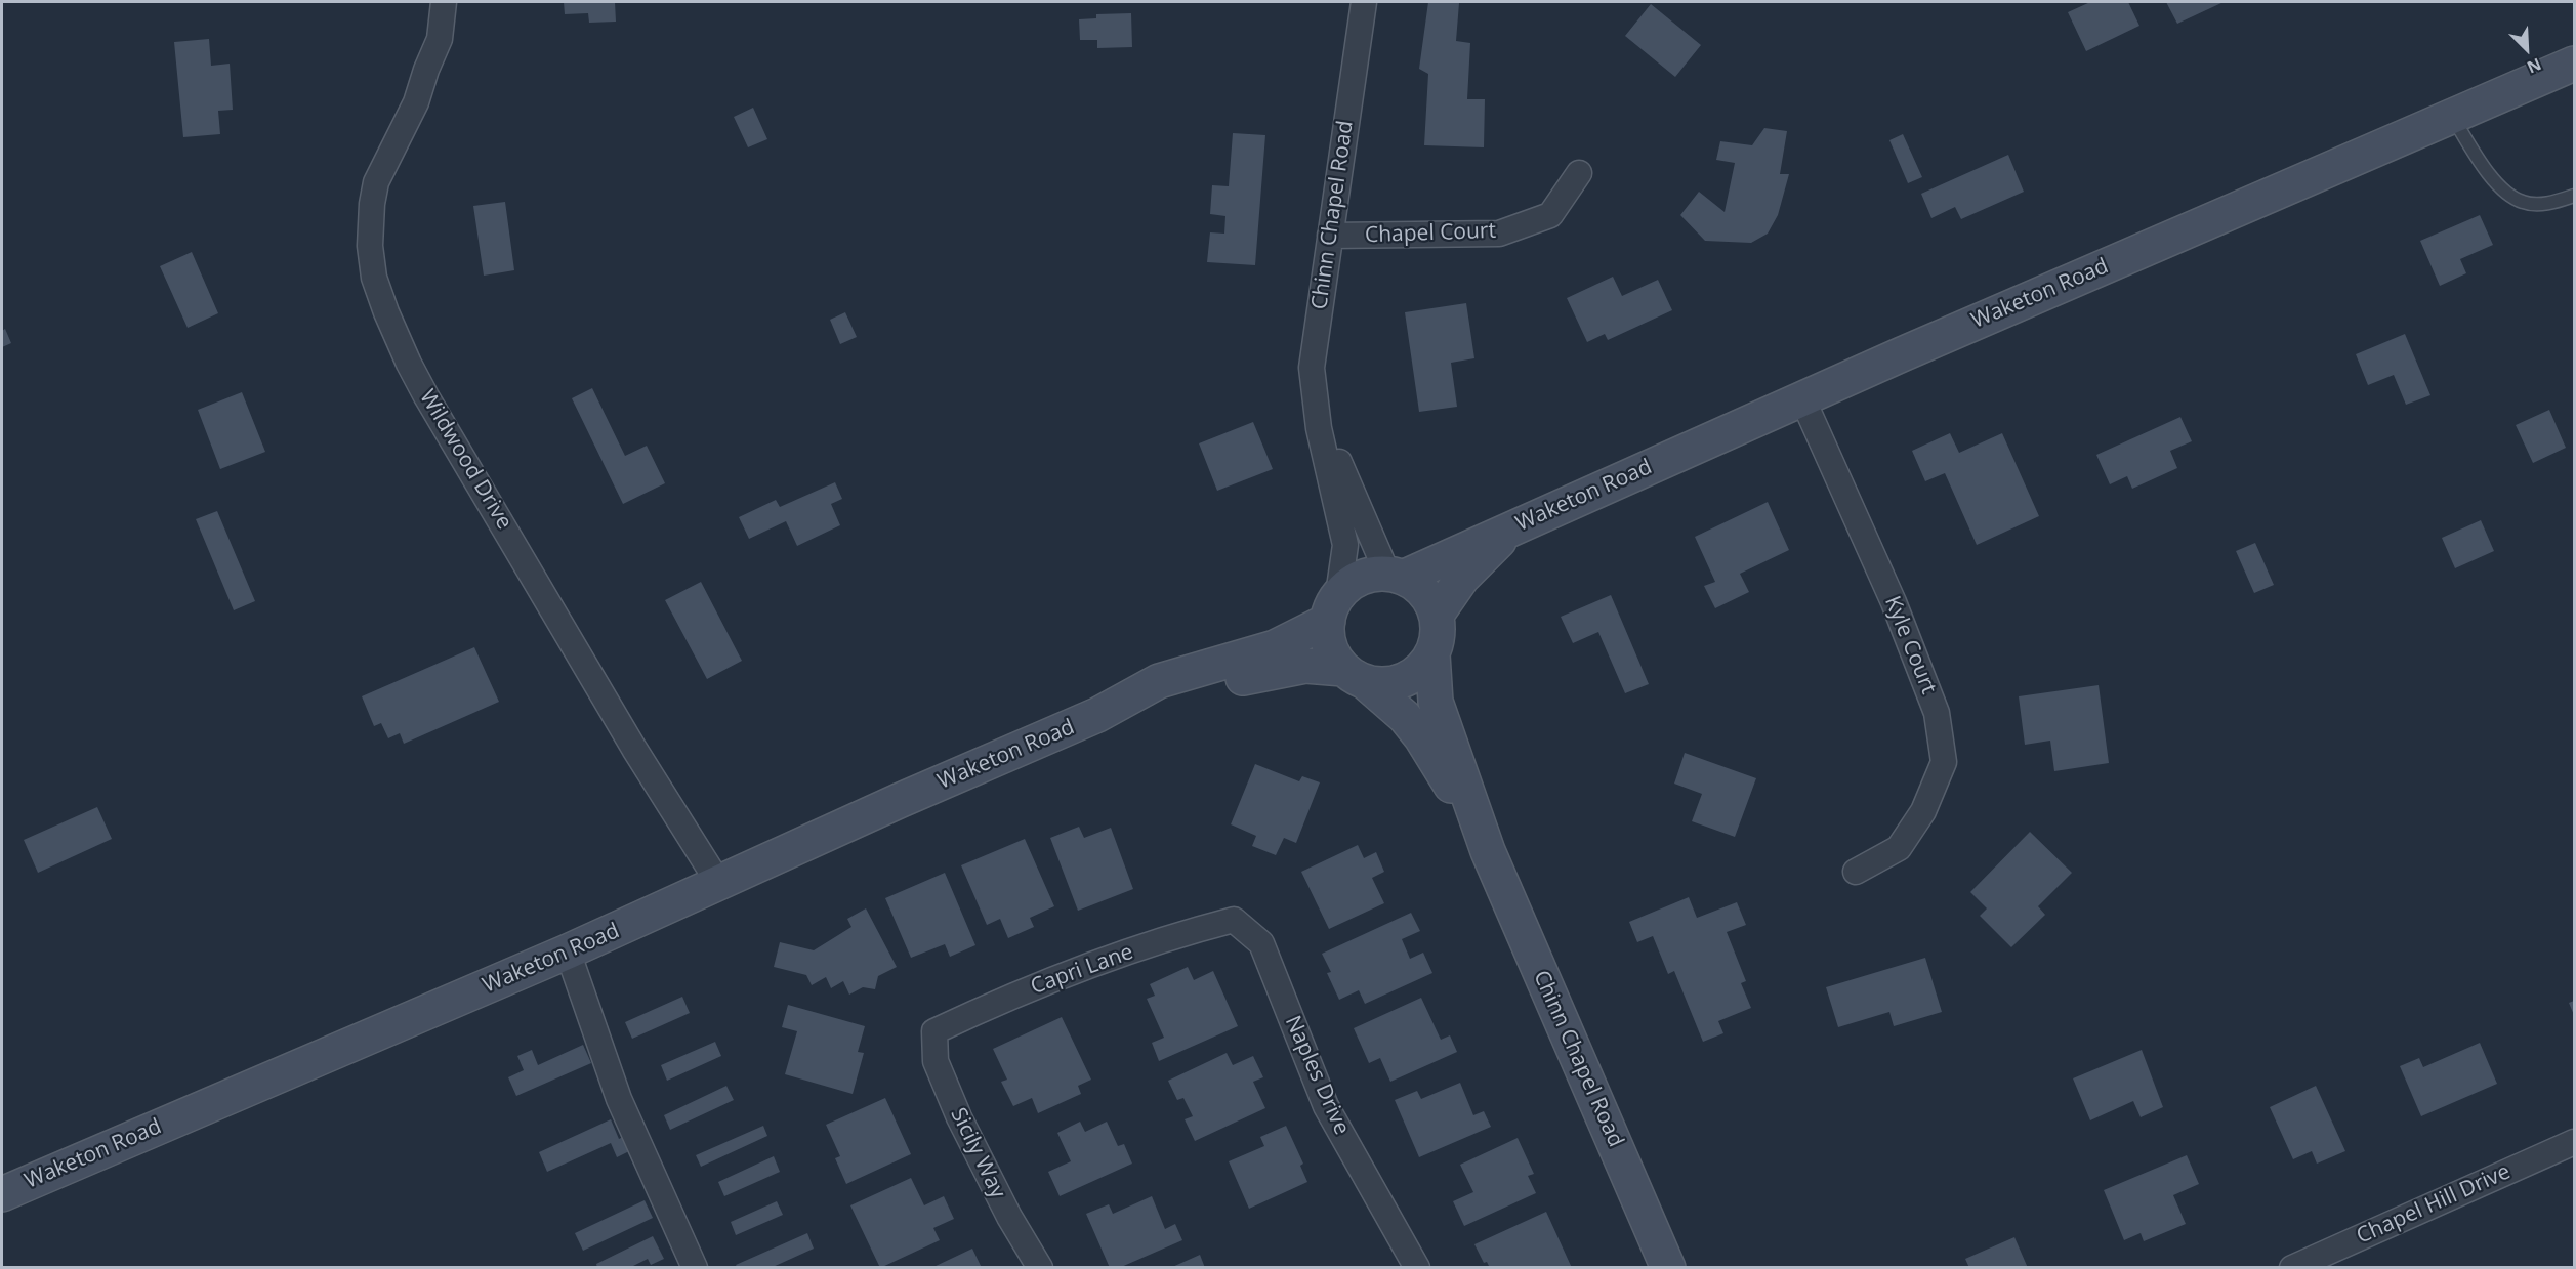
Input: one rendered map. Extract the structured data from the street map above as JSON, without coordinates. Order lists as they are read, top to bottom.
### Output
{
  "streets": {
    "street": [
      "Chinn Chapel Road",
      "Chapel Court",
      "Waketon Road",
      "Wildwood Drive",
      "Kyle Court",
      "Capri Lane",
      "Naples Drive",
      "Sicily Way",
      "Chapel Hill Drive"
    ]
  },
  "crossings": [
    ["Chinn Chapel Road", "Chapel Court"],
    ["Chinn Chapel Road", "Waketon Road"],
    ["Waketon Road", "Wildwood Drive"],
    ["Waketon Road", "Kyle Court"],
    ["Capri Lane", "Naples Drive"],
    ["Capri Lane", "Sicily Way"]
  ],
  "north": "bottom right"
}
